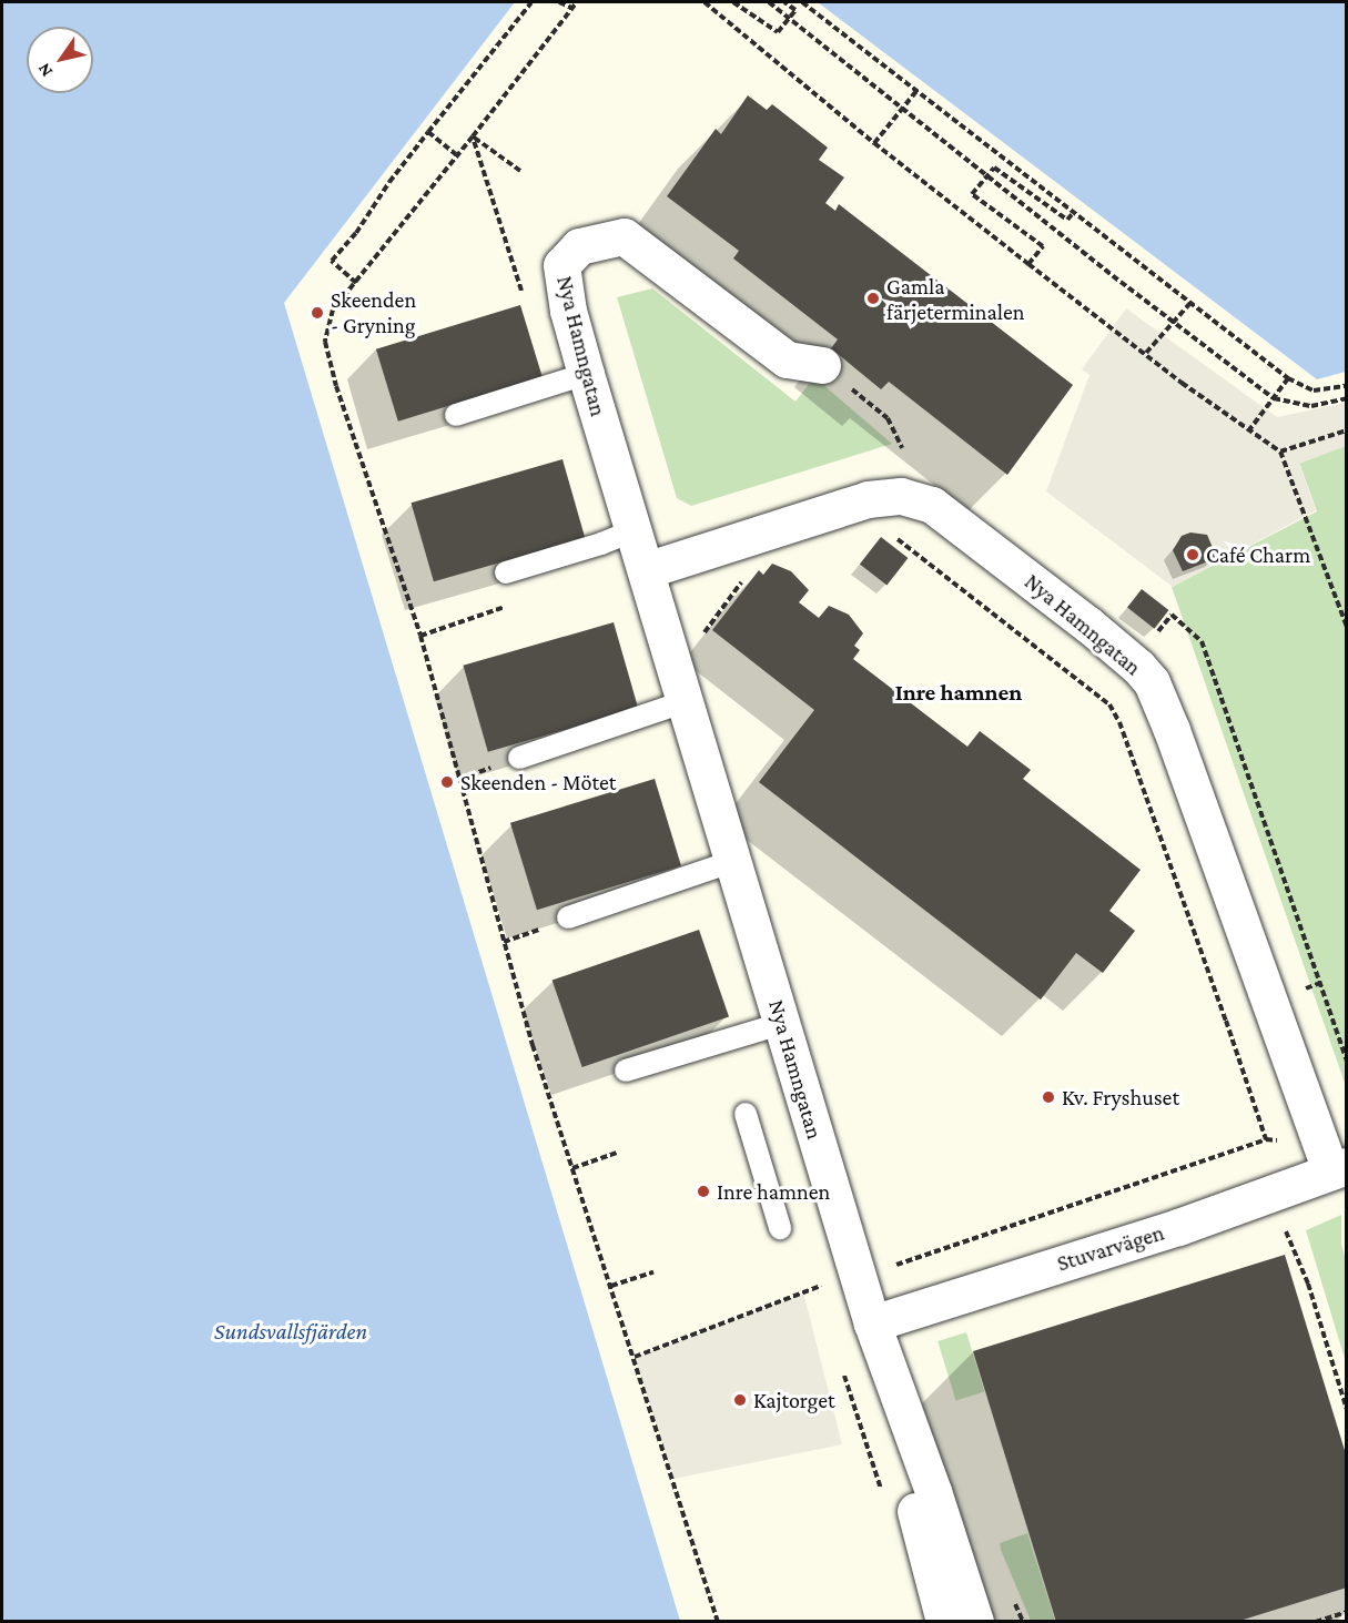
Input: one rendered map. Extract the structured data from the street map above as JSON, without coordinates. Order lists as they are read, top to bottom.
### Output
{
  "streets": {
    "street": ["Nya Hamngatan", "Stuvarvägen"]
  },
  "crossings": [
    ["Nya Hamngatan", "Stuvarvägen"]
  ],
  "districts": ["Inre hamnen"],
  "water": ["Sundsvallsfjärden"],
  "places": [
    "Gamla färjeterminalen",
    "Skeenden - Gryning",
    "Café Charm",
    "Skeenden - Mötet",
    "Kv. Fryshuset",
    "Inre hamnen",
    "Kajtorget"
  ],
  "north": "bottom left"
}
